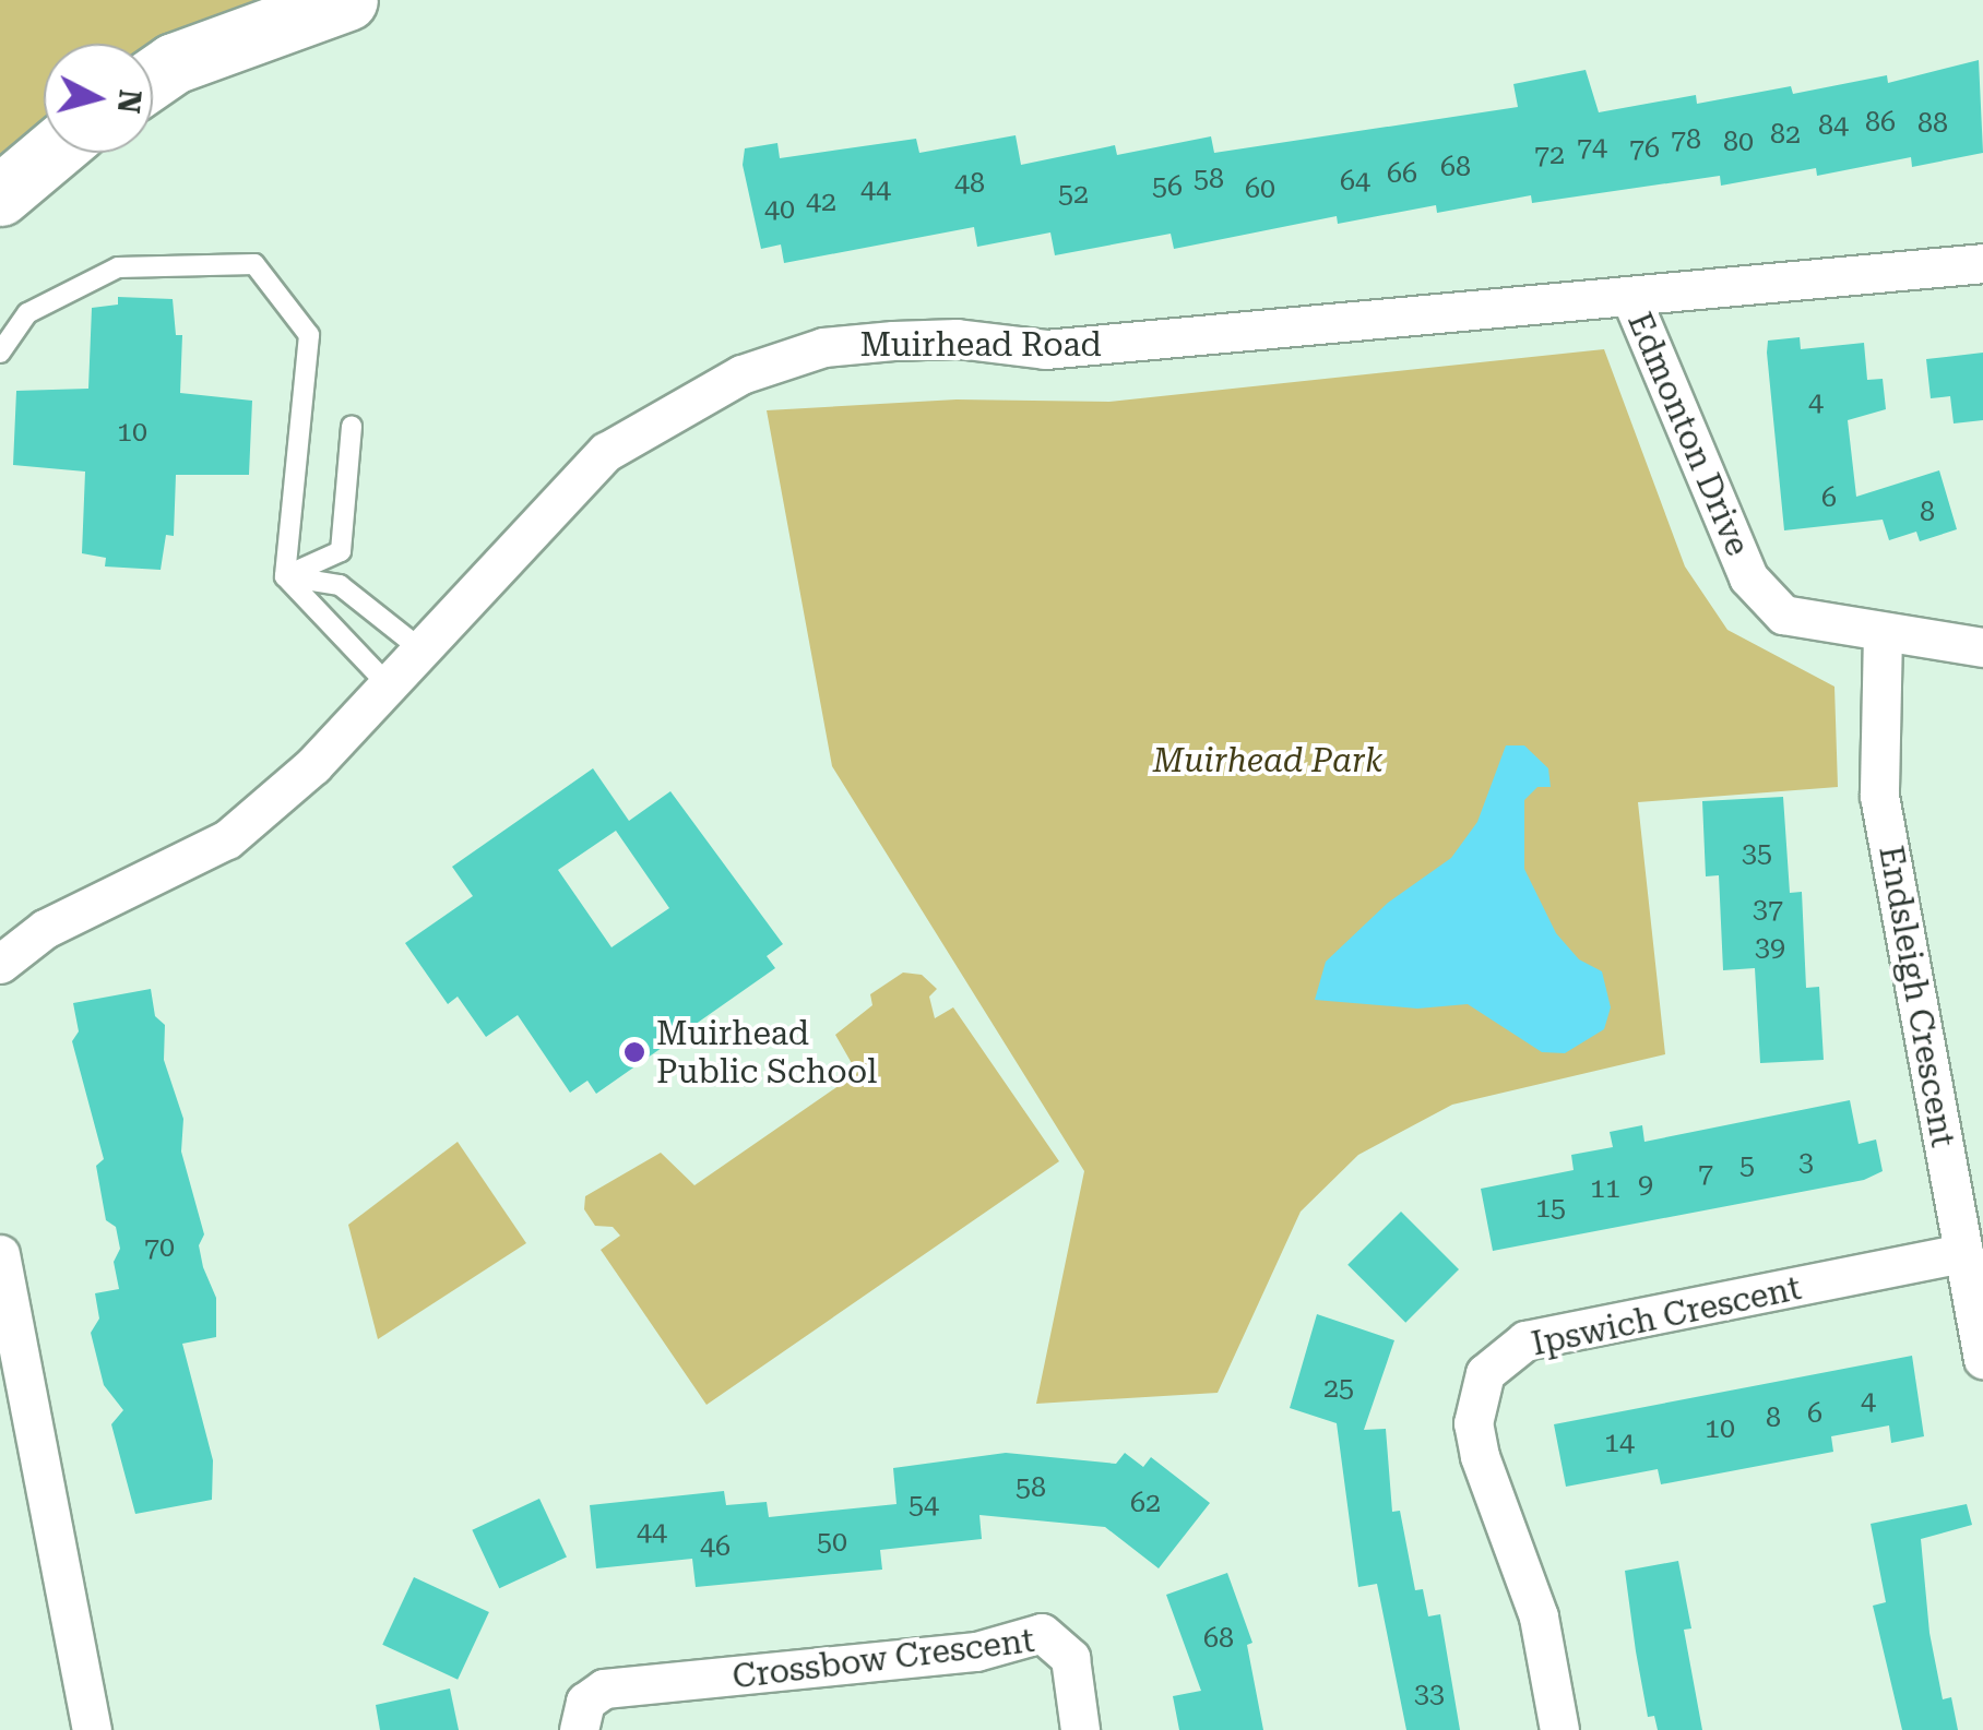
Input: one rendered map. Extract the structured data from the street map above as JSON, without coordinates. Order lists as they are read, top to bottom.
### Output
{
  "streets": {
    "street": [
      "Muirhead Road",
      "Edmonton Drive",
      "Endsleigh Crescent",
      "Ipswich Crescent",
      "Crossbow Crescent"
    ]
  },
  "crossings": [
    ["Muirhead Road", "Edmonton Drive"],
    ["Edmonton Drive", "Endsleigh Crescent"],
    ["Endsleigh Crescent", "Ipswich Crescent"]
  ],
  "parks": ["Muirhead Park"],
  "places": ["Muirhead Public School"],
  "house_numbers": [
    "86",
    "88",
    "84",
    "82",
    "78",
    "80",
    "74",
    "76",
    "72",
    "68",
    "66",
    "58",
    "64",
    "48",
    "56",
    "60",
    "44",
    "52",
    "42",
    "40",
    "4",
    "10",
    "6",
    "8",
    "35",
    "37",
    "39",
    "3",
    "5",
    "7",
    "9",
    "11",
    "15",
    "70",
    "25",
    "4",
    "6",
    "8",
    "10",
    "14",
    "58",
    "62",
    "54",
    "44",
    "50",
    "46",
    "68",
    "33"
  ],
  "north": "right"
}
